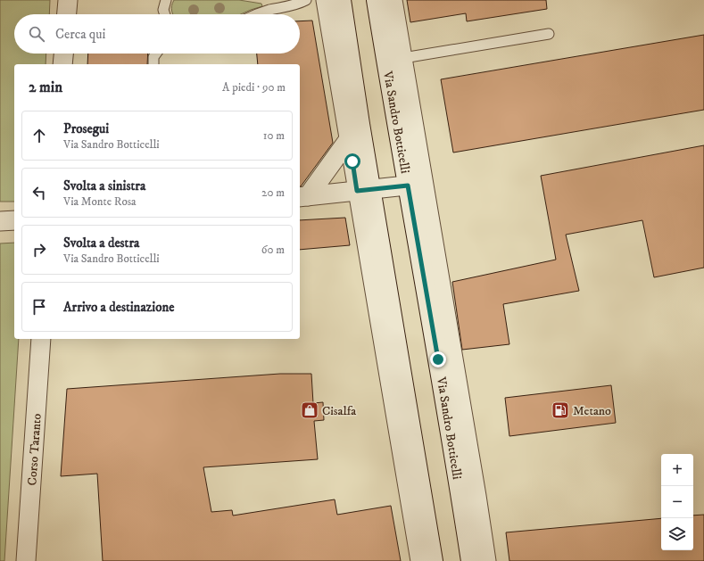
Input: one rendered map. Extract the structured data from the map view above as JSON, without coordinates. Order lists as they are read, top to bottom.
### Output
{
  "streets": {
    "main road": ["Via Sandro Botticelli"],
    "street": ["Corso Taranto"]
  },
  "places": {
    "shop": ["Cisalfa"],
    "fuel station": ["Metano"]
  },
  "page": {
    "search": "Cerca qui",
    "heading": ["2 min", "A piedi · 90 m"],
    "list": [
      ["Prosegui", "Via Sandro Botticelli", "10 m"],
      ["Svolta a sinistra", "Via Monte Rosa", "20 m"],
      ["Svolta a destra", "Via Sandro Botticelli", "60 m"],
      "Arrivo a destinazione"
    ],
    "map_buttons": ["+", "−"]
  }
}
